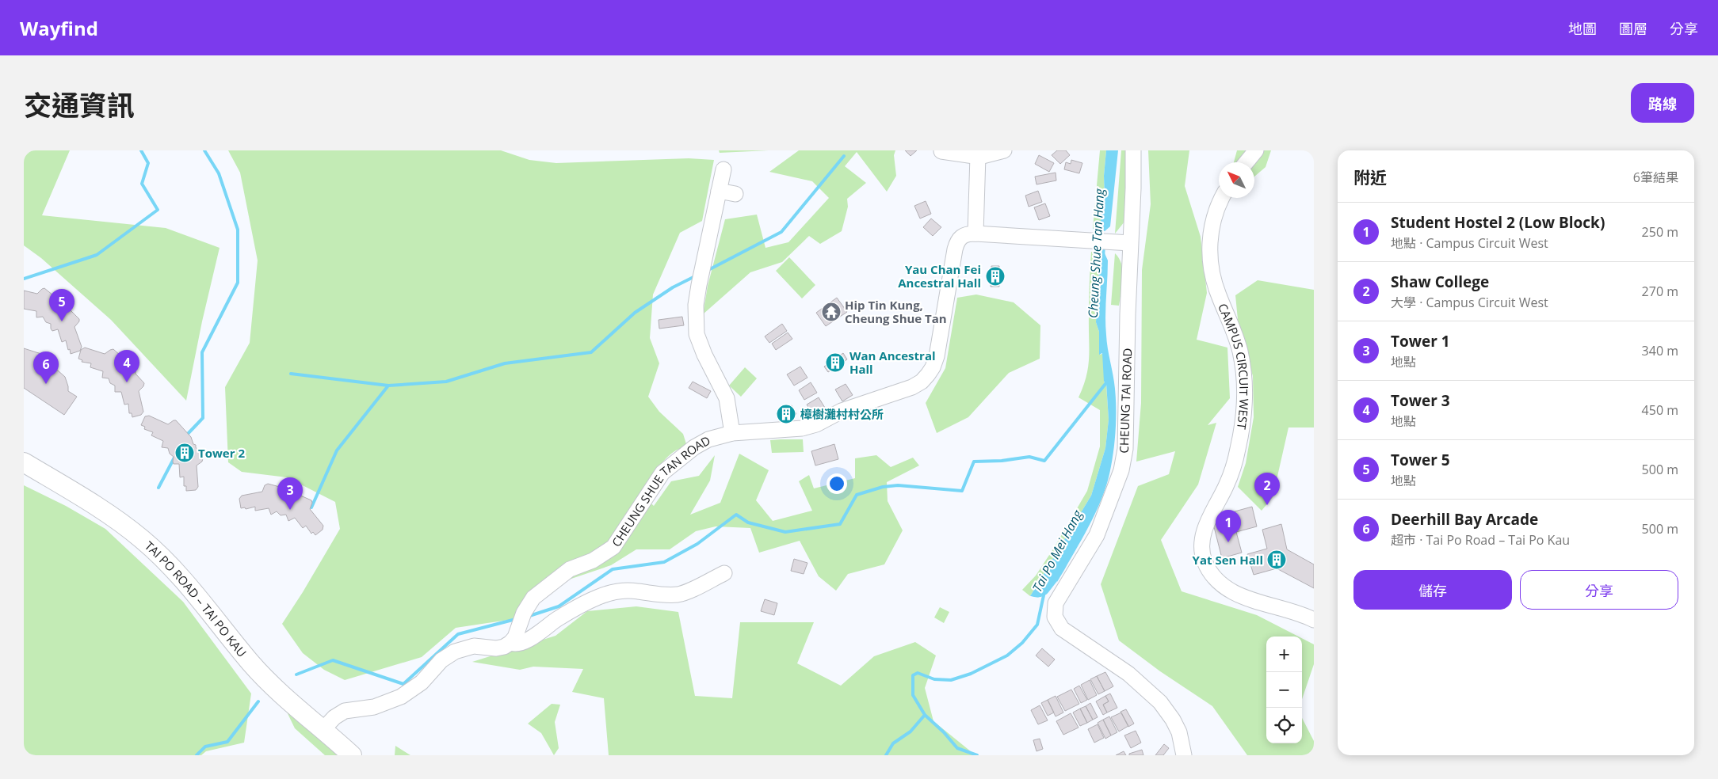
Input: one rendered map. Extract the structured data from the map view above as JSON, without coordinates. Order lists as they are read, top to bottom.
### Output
{
  "streets": {
    "main road": ["TAI PO ROAD – TAI PO KAU"],
    "street": ["CAMPUS CIRCUIT WEST", "CHEUNG TAI ROAD", "CHEUNG SHUE TAN ROAD"]
  },
  "water": ["Cheung Shue Tan Hang", "Tai Po Mei Hang"],
  "places": {
    "building": [
      "Yau Chan Fei Ancestral Hall",
      "Wan Ancestral Hall",
      "樟樹灘村村公所",
      "Tower 2",
      "Yat Sen Hall"
    ],
    "temple": ["Hip Tin Kung, Cheung Shue Tan"]
  },
  "north": "top left",
  "page": {
    "header": "Wayfind",
    "nav": ["地圖", "圖層", "分享"],
    "title": "交通資訊",
    "buttons": [
      "路線",
      ["儲存", "分享"]
    ],
    "heading": ["附近", "6筆結果"],
    "list": [
      {
        "mark": "1",
        "name": "Student Hostel 2 (Low Block)",
        "note": "地點 · Campus Circuit West",
        "value": "250 m"
      },
      {
        "mark": "2",
        "name": "Shaw College",
        "note": "大學 · Campus Circuit West",
        "value": "270 m"
      },
      {
        "mark": "3",
        "name": "Tower 1",
        "note": "地點",
        "value": "340 m"
      },
      {
        "mark": "4",
        "name": "Tower 3",
        "note": "地點",
        "value": "450 m"
      },
      {
        "mark": "5",
        "name": "Tower 5",
        "note": "地點",
        "value": "500 m"
      },
      {
        "mark": "6",
        "name": "Deerhill Bay Arcade",
        "note": "超市 · Tai Po Road – Tai Po Kau",
        "value": "500 m"
      }
    ],
    "pins": [
      "5",
      "4",
      "6",
      "2",
      "3",
      "1"
    ],
    "map_buttons": ["+", "−"]
  }
}
